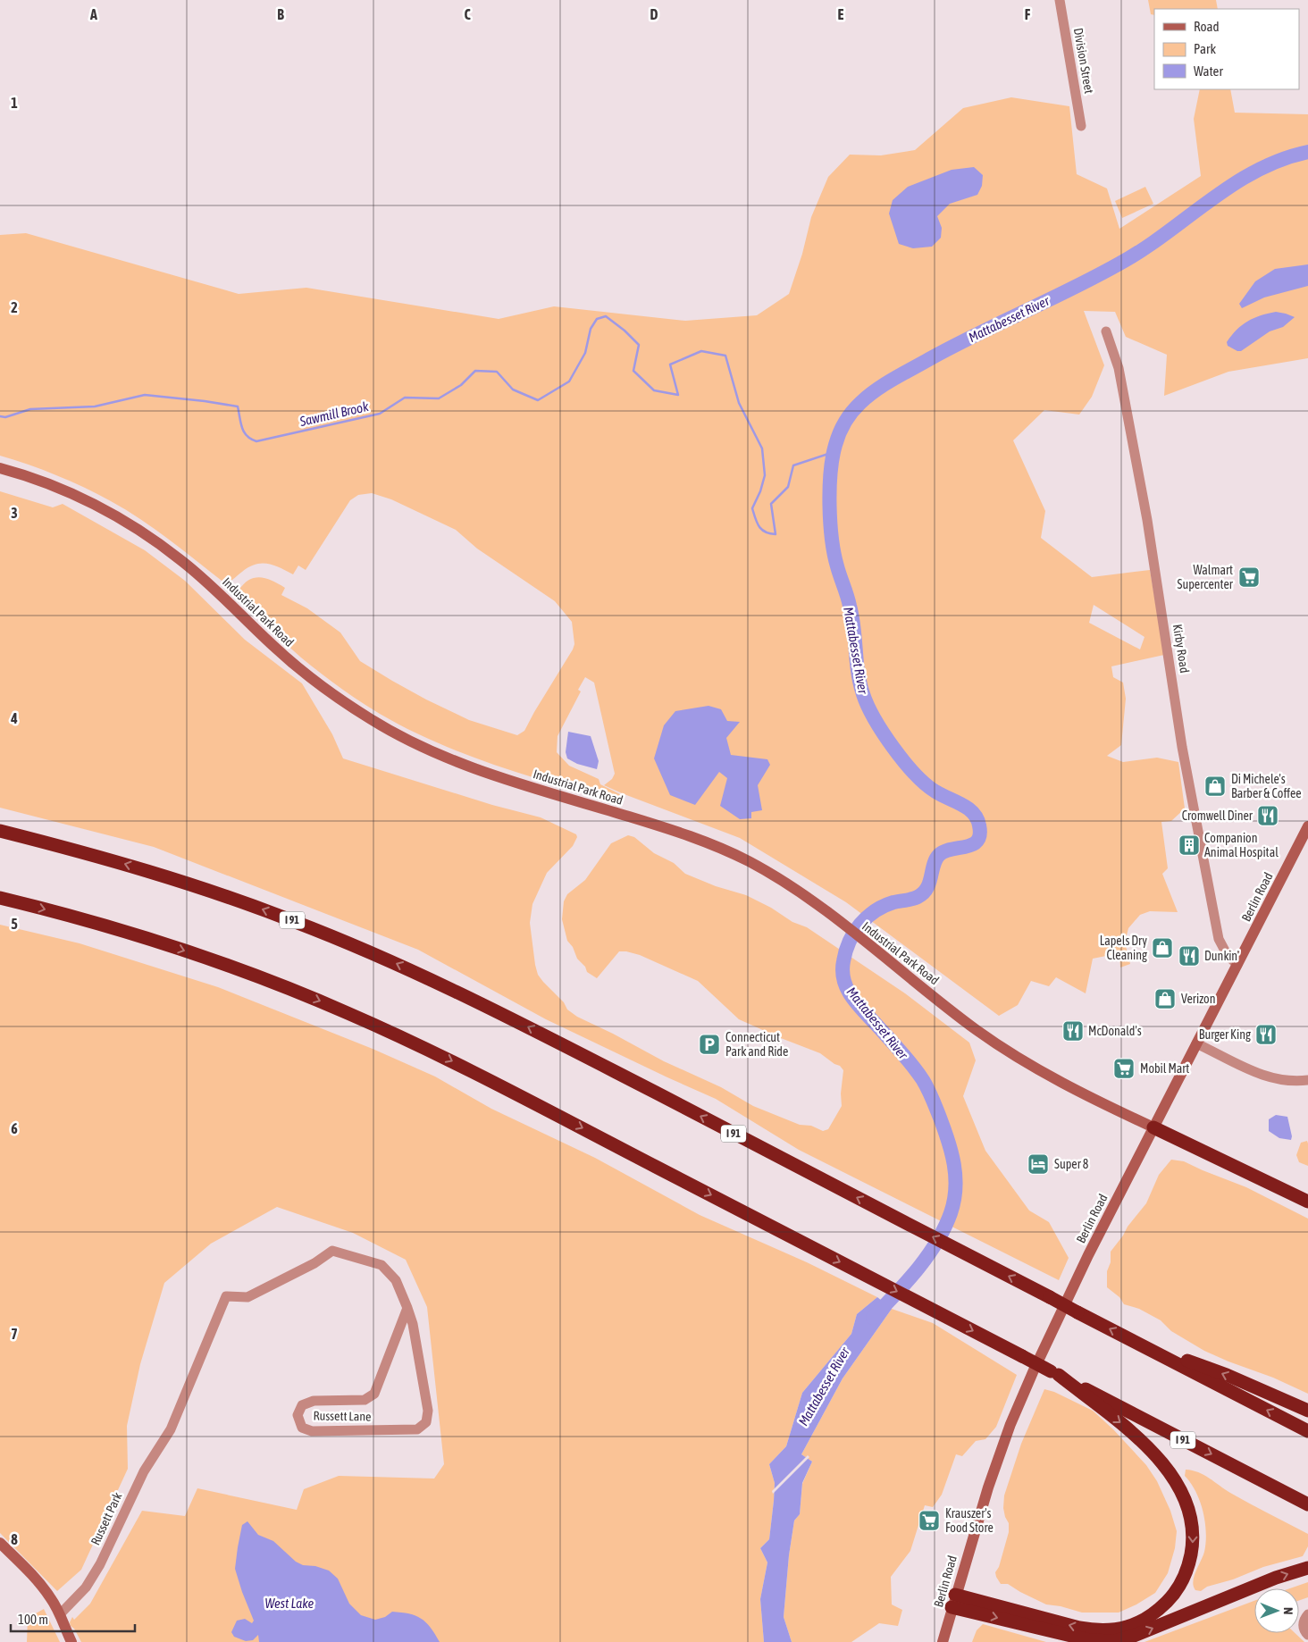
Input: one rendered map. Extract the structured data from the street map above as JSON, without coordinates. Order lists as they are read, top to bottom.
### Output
{
  "streets": {
    "highway": ["I 91"],
    "street": [
      "Division Street",
      "Industrial Park Road",
      "Kirby Road",
      "Berlin Road",
      "Russett Lane",
      "Russett Park"
    ]
  },
  "crossings": [
    ["Industrial Park Road", "Berlin Road"],
    ["Kirby Road", "Berlin Road"],
    ["Russett Lane", "Russett Park"]
  ],
  "water": ["Mattabesset River", "Sawmill Brook", "West Lake"],
  "places": {
    "supermarket": ["Walmart Supercenter", "Mobil Mart", "Krauszer's Food Store"],
    "shop": ["Di Michele's Barber & Coffee", "Lapels Dry Cleaning", "Verizon"],
    "restaurant": [
      "Cromwell Diner",
      "Dunkin'",
      "McDonald's",
      "Burger King"
    ],
    "building": ["Companion Animal Hospital"],
    "parking": ["Connecticut Park and Ride"],
    "hotel": ["Super 8"]
  },
  "legend": ["Road", "Park", "Water"],
  "scale_bar": "100 m",
  "north": "right",
  "grid": {
    "columns": [
      "A",
      "B",
      "C",
      "D",
      "E",
      "F"
    ],
    "rows": [
      "1",
      "2",
      "3",
      "4",
      "5",
      "6",
      "7",
      "8"
    ]
  }
}
